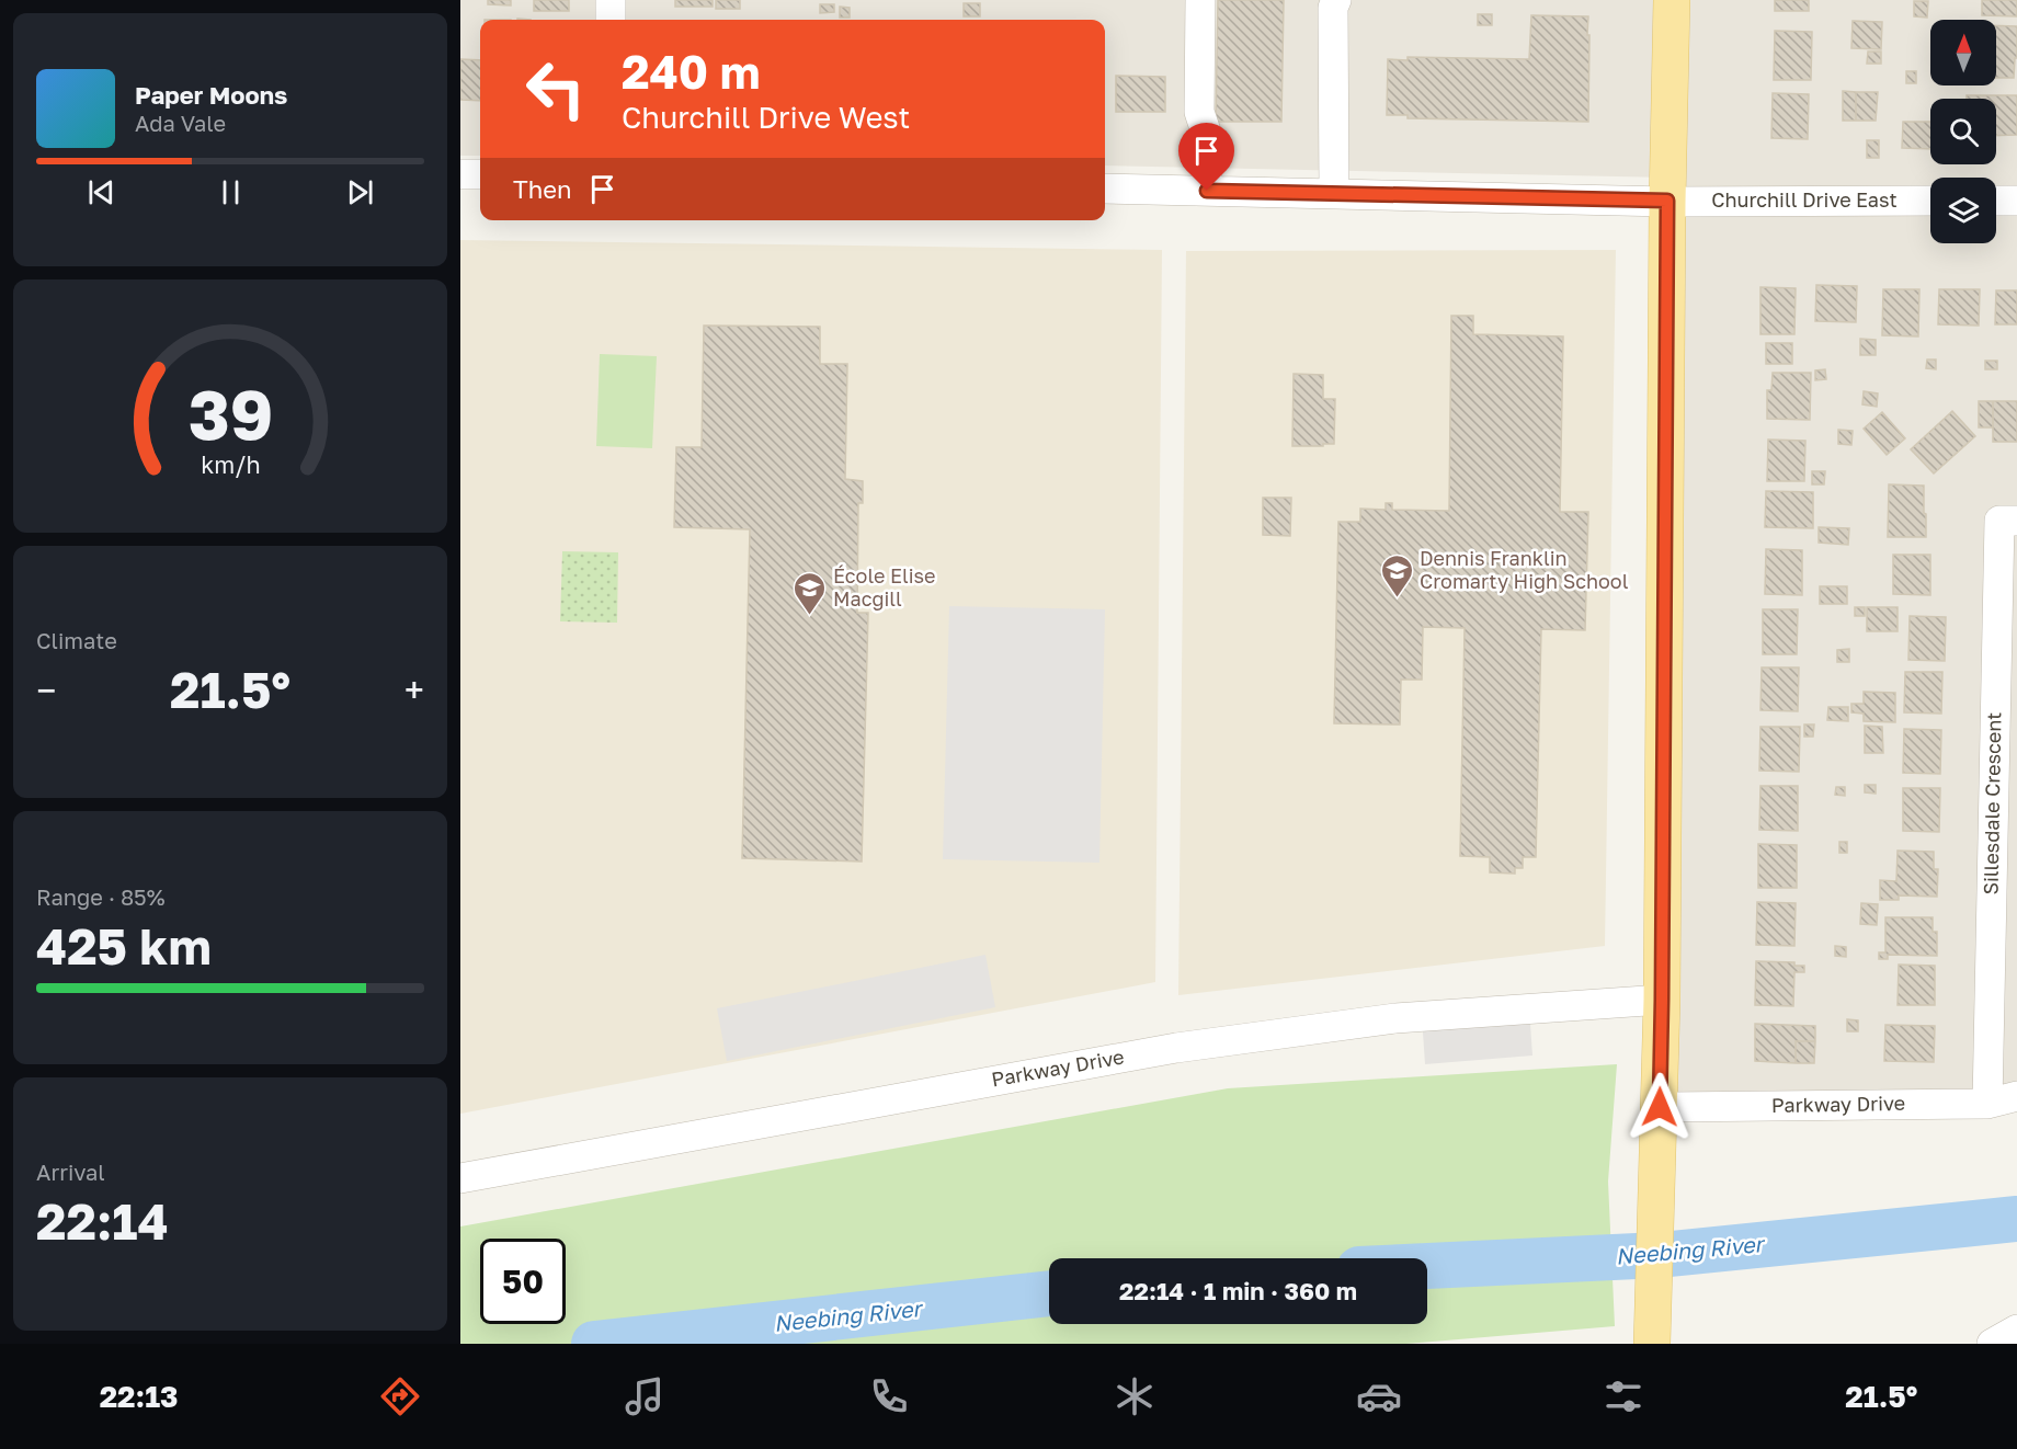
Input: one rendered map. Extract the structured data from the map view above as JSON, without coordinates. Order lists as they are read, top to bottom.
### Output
{
  "streets": {
    "street": ["Churchill Drive East", "Sillesdale Crescent", "Parkway Drive"]
  },
  "crossings": [
    ["Sillesdale Crescent", "Parkway Drive"]
  ],
  "water": ["Neebing River"],
  "places": {
    "school or university": ["Dennis Franklin Cromarty High School", "École Elise Macgill"]
  },
  "north": "top",
  "page": {
    "turn": ["240 m", "Churchill Drive West"],
    "song": ["Paper Moons", "Ada Vale"],
    "then": "Then",
    "tile": [
      "Climate",
      ["Range · 85%", "425 km"],
      ["Arrival", "22:14"]
    ],
    "heat": ["−", "21.5°", "+"],
    "limit": "50",
    "trip": "22:14 · 1 min · 360 m",
    "tabs": ["22:13", "21.5°"],
    "gauge": ["39", "km/h"]
  }
}
